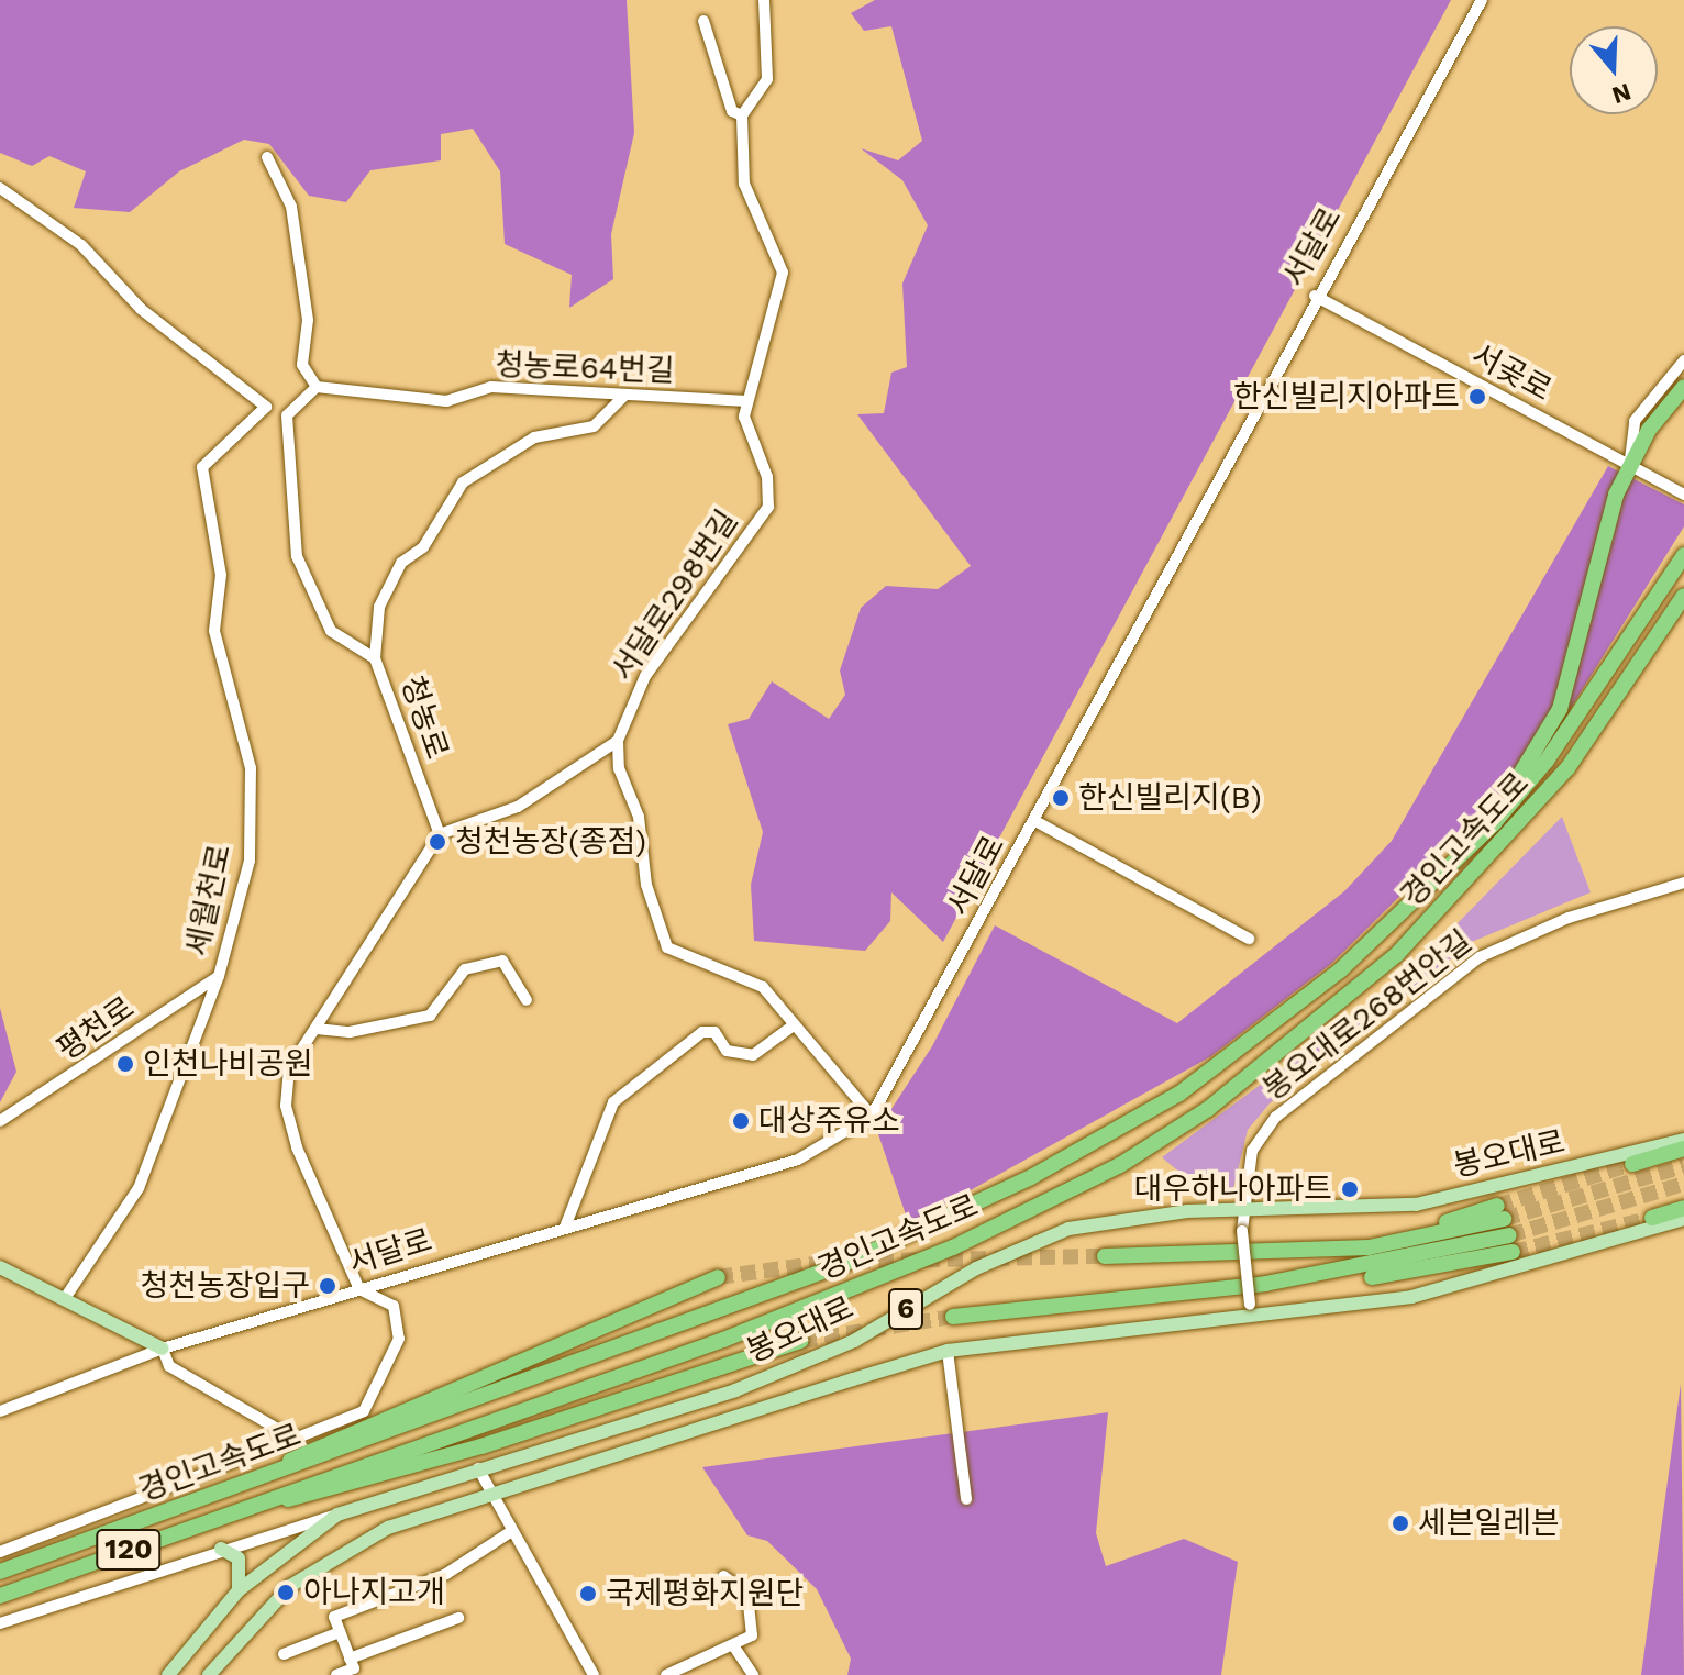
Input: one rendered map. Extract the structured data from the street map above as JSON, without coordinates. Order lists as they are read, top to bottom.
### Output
{
  "streets": {
    "highway": ["경인고속도로", "120"],
    "main road": ["봉오대로", "6"],
    "street": [
      "서달로",
      "청농로64번길",
      "서곶로",
      "서달로298번길",
      "청농로",
      "세월천로",
      "봉오대로268번안길",
      "평천로"
    ]
  },
  "crossings": [
    ["서달로", "서곶로"],
    ["청농로64번길", "서달로298번길"],
    ["세월천로", "평천로"],
    ["봉오대로268번안길", "봉오대로"]
  ],
  "places": [
    "한신빌리지아파트",
    "한신빌리지(B)",
    "청천농장(종점)",
    "인천나비공원",
    "대상주유소",
    "대우하나아파트",
    "청천농장입구",
    "세븐일레븐",
    "아나지고개",
    "국제평화지원단"
  ],
  "north": "bottom"
}
